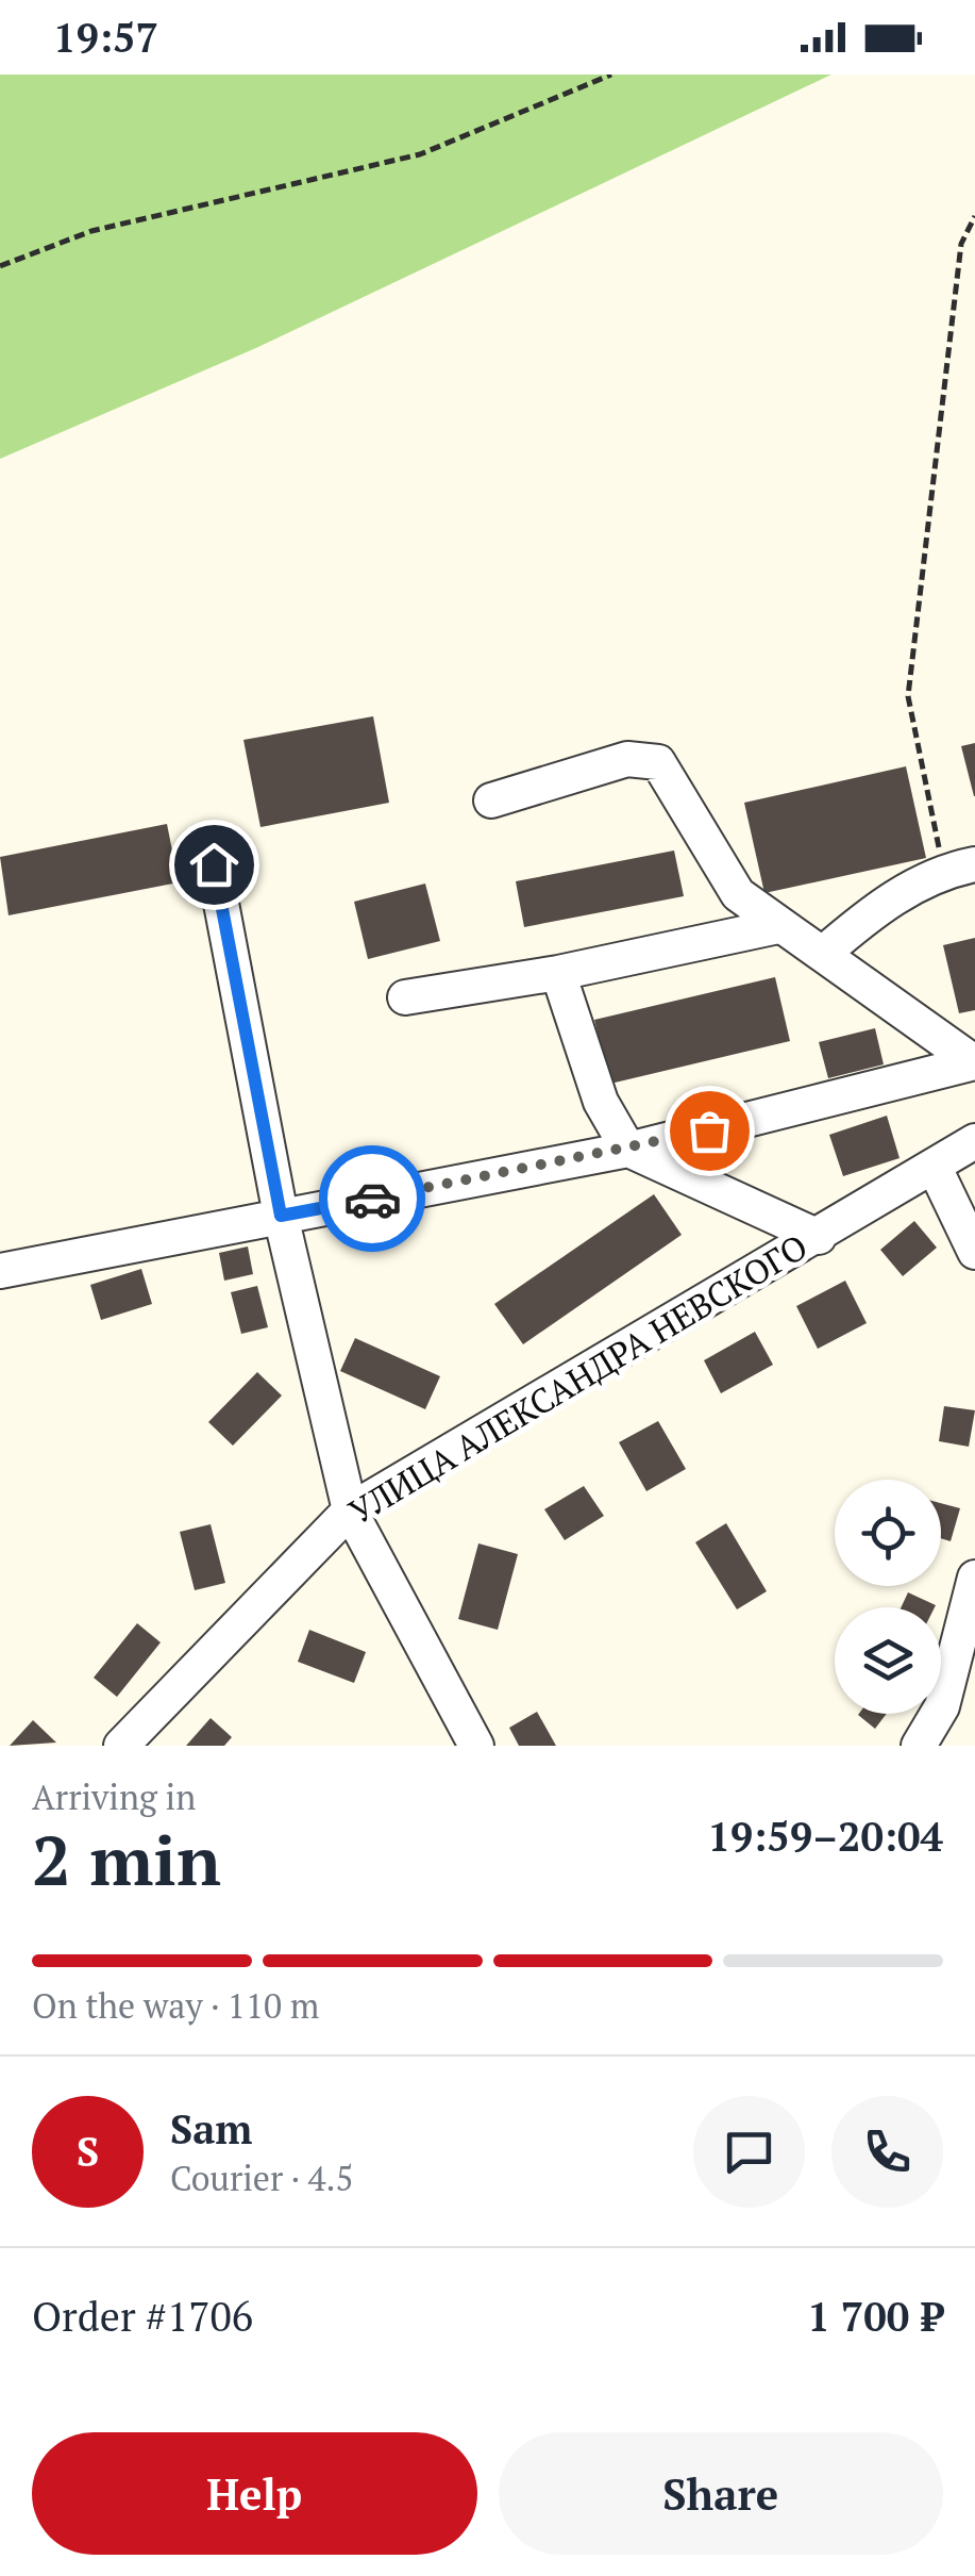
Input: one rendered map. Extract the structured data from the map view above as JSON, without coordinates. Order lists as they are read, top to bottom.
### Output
{
  "streets": {
    "street": ["УЛИЦА АЛЕКСАНДРА НЕВСКОГО"]
  },
  "page": {
    "status": "19:57",
    "heading": ["2 min", "Arriving in", "19:59–20:04"],
    "panel": [
      "Sam",
      "Courier · 4.5",
      "Order #1706",
      "1 700 ₽"
    ],
    "bar": "On the way · 110 m",
    "round": "S",
    "buttons": ["Help", "Share"]
  }
}
